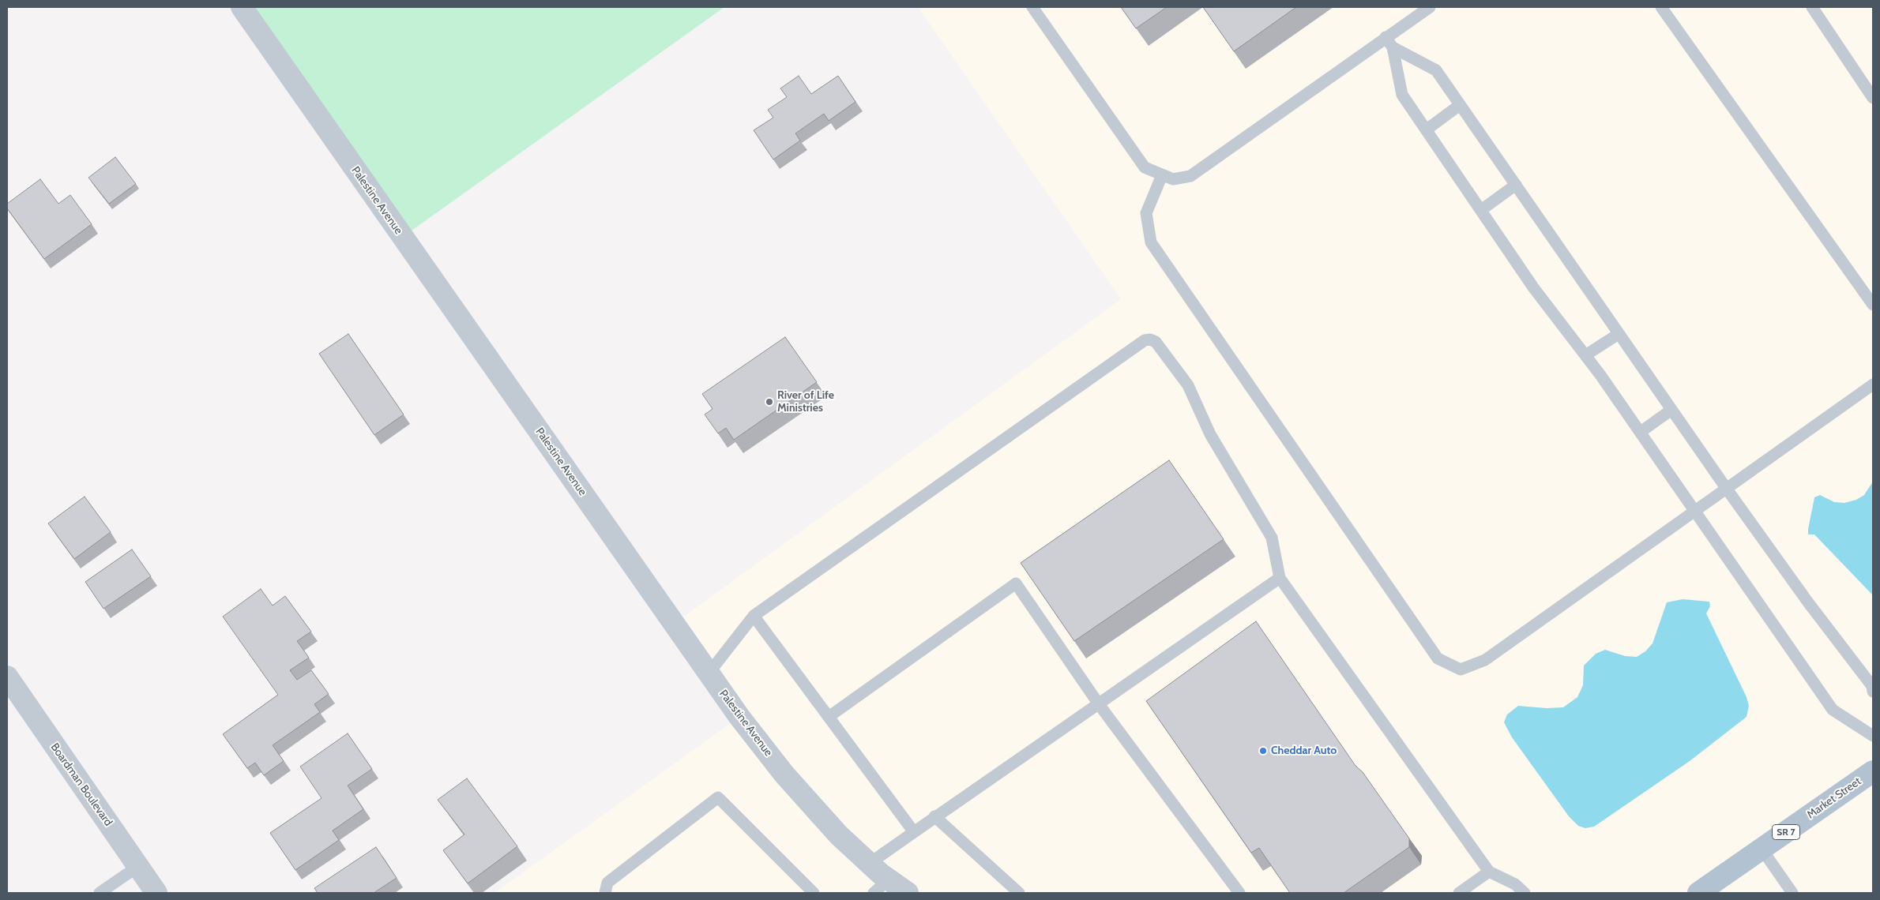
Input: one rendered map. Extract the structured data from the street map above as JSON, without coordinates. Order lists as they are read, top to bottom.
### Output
{
  "streets": {
    "main road": ["Market Street", "SR 7"],
    "street": ["Palestine Avenue", "Boardman Boulevard"]
  },
  "places": ["River of Life Ministries", "Cheddar Auto"]
}
